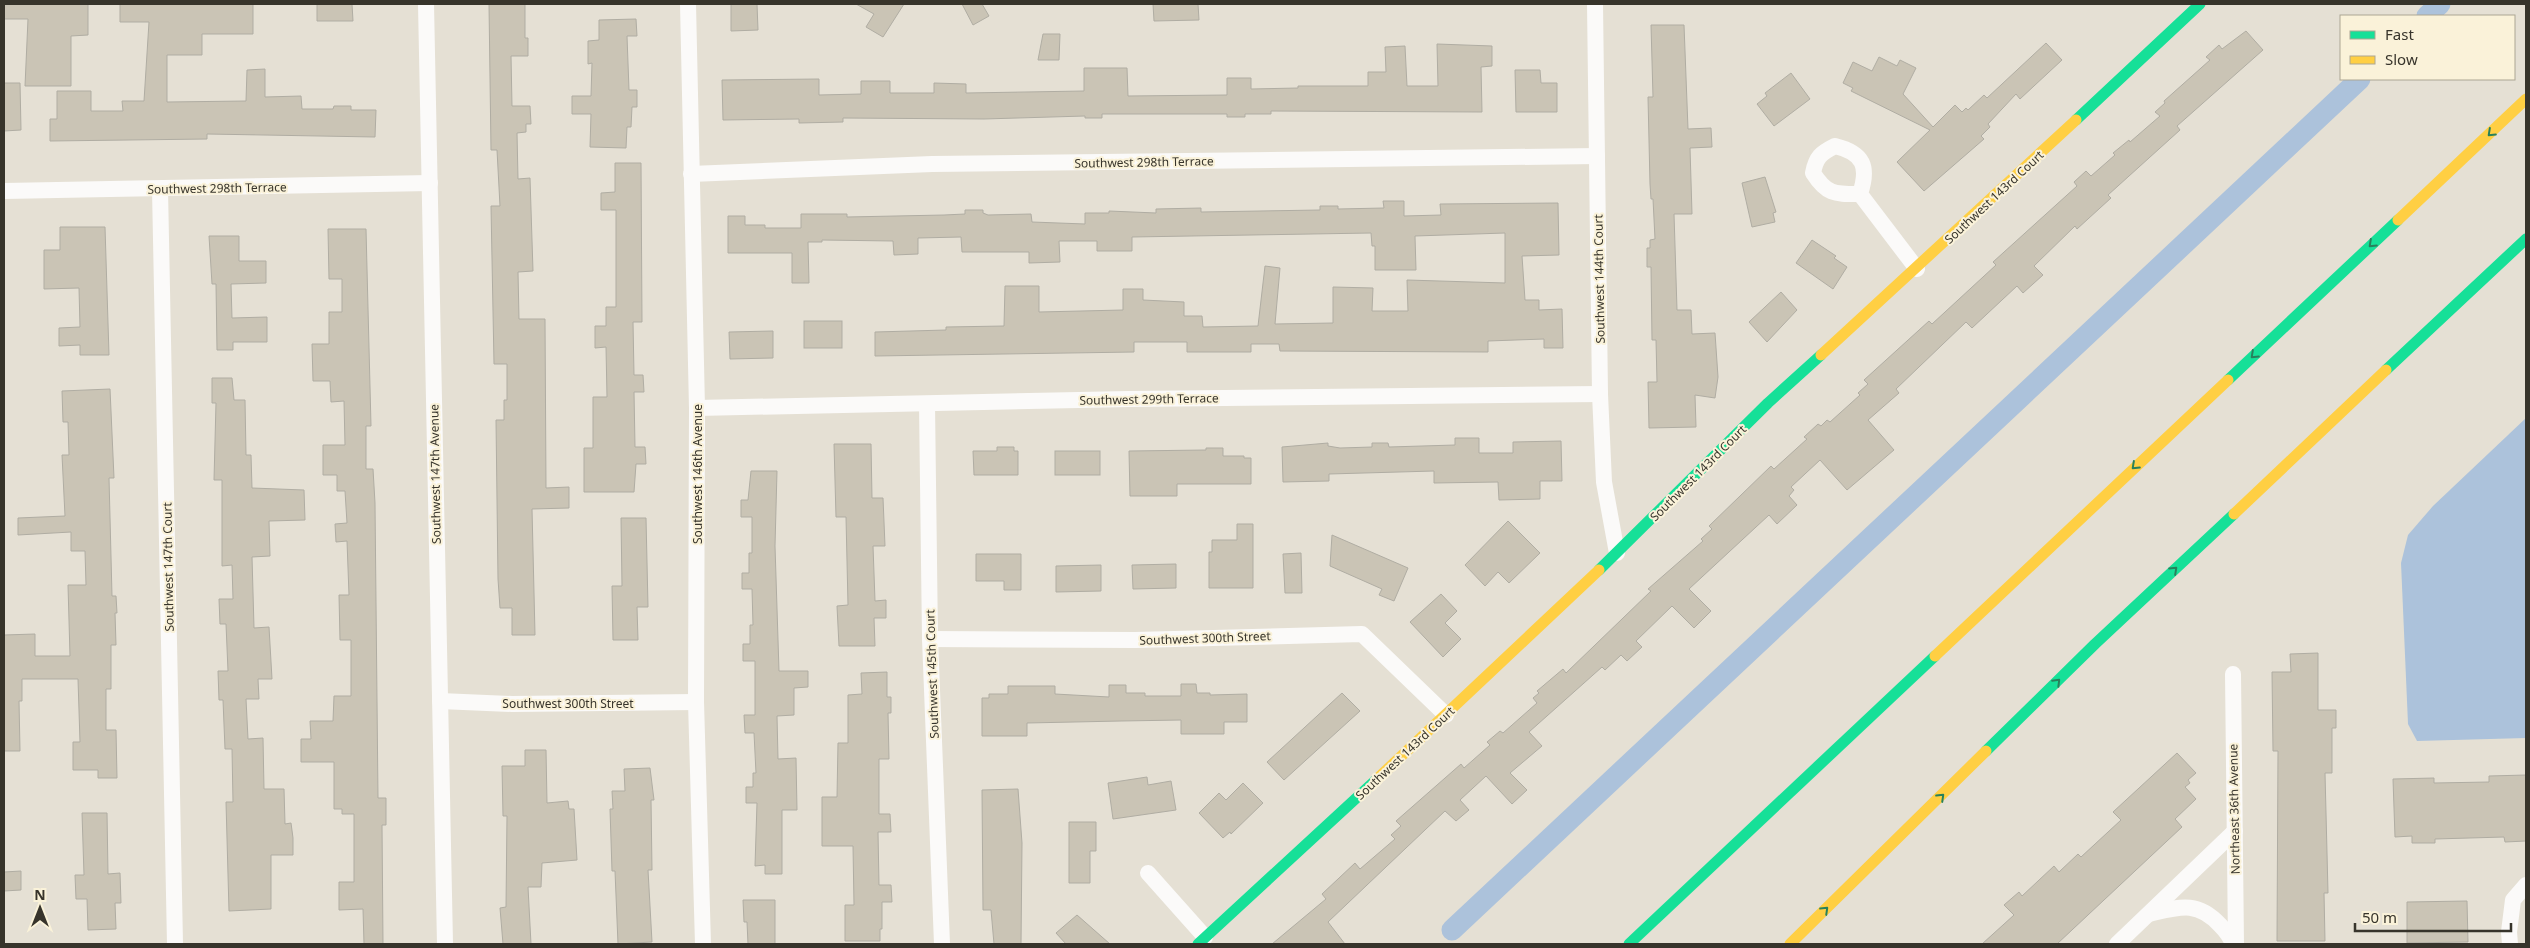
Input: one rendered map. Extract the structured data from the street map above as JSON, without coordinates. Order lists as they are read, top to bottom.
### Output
{
  "streets": {
    "main road": ["Southwest 143rd Court"],
    "street": [
      "Southwest 298th Terrace",
      "Southwest 144th Court",
      "Southwest 299th Terrace",
      "Southwest 147th Avenue",
      "Southwest 146th Avenue",
      "Southwest 147th Court",
      "Southwest 300th Street",
      "Southwest 145th Court",
      "Northeast 36th Avenue"
    ]
  },
  "crossings": [
    ["Southwest 298th Terrace", "Southwest 144th Court"],
    ["Southwest 298th Terrace", "Southwest 147th Avenue"],
    ["Southwest 298th Terrace", "Southwest 146th Avenue"],
    ["Southwest 298th Terrace", "Southwest 147th Court"],
    ["Southwest 143rd Court", "Southwest 144th Court"],
    ["Southwest 143rd Court", "Southwest 300th Street"],
    ["Southwest 144th Court", "Southwest 299th Terrace"],
    ["Southwest 299th Terrace", "Southwest 146th Avenue"],
    ["Southwest 299th Terrace", "Southwest 145th Court"],
    ["Southwest 147th Avenue", "Southwest 300th Street"],
    ["Southwest 146th Avenue", "Southwest 300th Street"],
    ["Southwest 300th Street", "Southwest 145th Court"]
  ],
  "legend": ["Fast", "Slow"],
  "scale_bar": "50 m",
  "north": "top"
}
